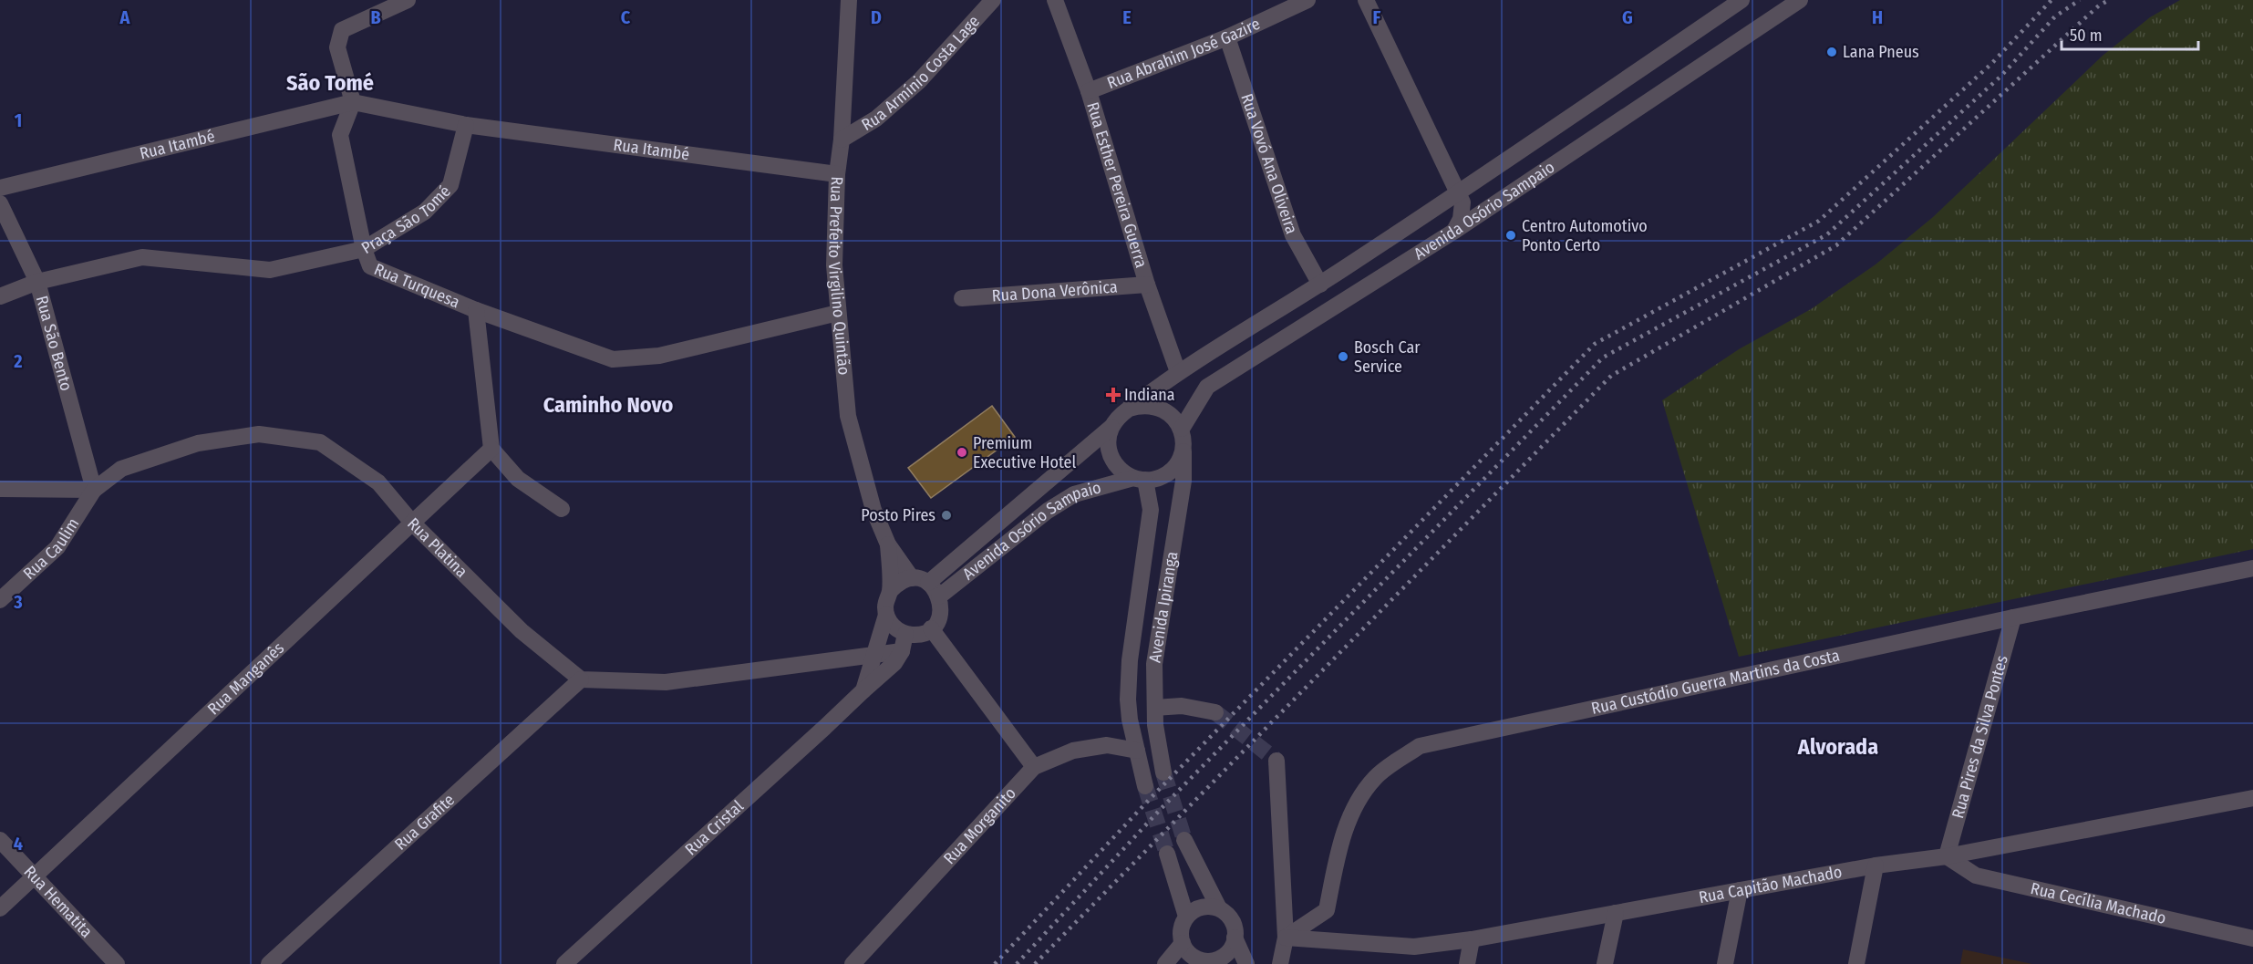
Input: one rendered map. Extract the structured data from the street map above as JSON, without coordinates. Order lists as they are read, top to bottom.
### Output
{
  "streets": {
    "street": [
      "Rua Abrahim José Gazire",
      "Rua Armínio Costa Lage",
      "Rua Itambé",
      "Rua Vovó Ana Oliveira",
      "Rua Esther Pereira Guerra",
      "Avenida Osório Sampaio",
      "Praça São Tomé",
      "Rua Prefeito Virgilino Quintão",
      "Rua Turquesa",
      "Rua Dona Verônica",
      "Rua São Bento",
      "Rua Caulim",
      "Rua Platina",
      "Avenida Ipiranga",
      "Rua Manganês",
      "Rua Custódio Guerra Martins da Costa",
      "Rua Pires da Silva Pontes",
      "Rua Grafite",
      "Rua Morganito",
      "Rua Cristal",
      "Rua Capitão Machado",
      "Rua Hematita",
      "Rua Cecília Machado"
    ]
  },
  "crossings": [
    ["Rua Abrahim José Gazire", "Rua Vovó Ana Oliveira"],
    ["Rua Abrahim José Gazire", "Rua Esther Pereira Guerra"],
    ["Rua Armínio Costa Lage", "Rua Prefeito Virgilino Quintão"],
    ["Rua Itambé", "Praça São Tomé"],
    ["Rua Itambé", "Rua Prefeito Virgilino Quintão"],
    ["Rua Vovó Ana Oliveira", "Avenida Osório Sampaio"],
    ["Rua Esther Pereira Guerra", "Avenida Osório Sampaio"],
    ["Rua Esther Pereira Guerra", "Rua Dona Verônica"],
    ["Avenida Osório Sampaio", "Rua Prefeito Virgilino Quintão"],
    ["Avenida Osório Sampaio", "Avenida Ipiranga"],
    ["Praça São Tomé", "Rua Turquesa"],
    ["Rua Prefeito Virgilino Quintão", "Rua Turquesa"],
    ["Rua Turquesa", "Rua São Bento"],
    ["Rua São Bento", "Rua Caulim"],
    ["Rua São Bento", "Rua Platina"],
    ["Rua Caulim", "Rua Platina"],
    ["Rua Platina", "Rua Manganês"],
    ["Rua Platina", "Rua Grafite"],
    ["Avenida Ipiranga", "Rua Morganito"],
    ["Rua Manganês", "Rua Hematita"],
    ["Rua Custódio Guerra Martins da Costa", "Rua Pires da Silva Pontes"],
    ["Rua Custódio Guerra Martins da Costa", "Rua Capitão Machado"],
    ["Rua Pires da Silva Pontes", "Rua Capitão Machado"],
    ["Rua Pires da Silva Pontes", "Rua Cecília Machado"],
    ["Rua Capitão Machado", "Rua Cecília Machado"]
  ],
  "districts": ["São Tomé", "Caminho Novo", "Alvorada"],
  "places": {
    "other": [
      "Lana Pneus",
      "Centro Automotivo Ponto Certo",
      "Bosch Car Service",
      "Premium Executive Hotel",
      "Posto Pires"
    ],
    "health": ["Indiana"]
  },
  "scale_bar": "50 m",
  "grid": {
    "columns": [
      "A",
      "B",
      "C",
      "D",
      "E",
      "F",
      "G",
      "H"
    ],
    "rows": [
      "1",
      "2",
      "3",
      "4"
    ]
  }
}
